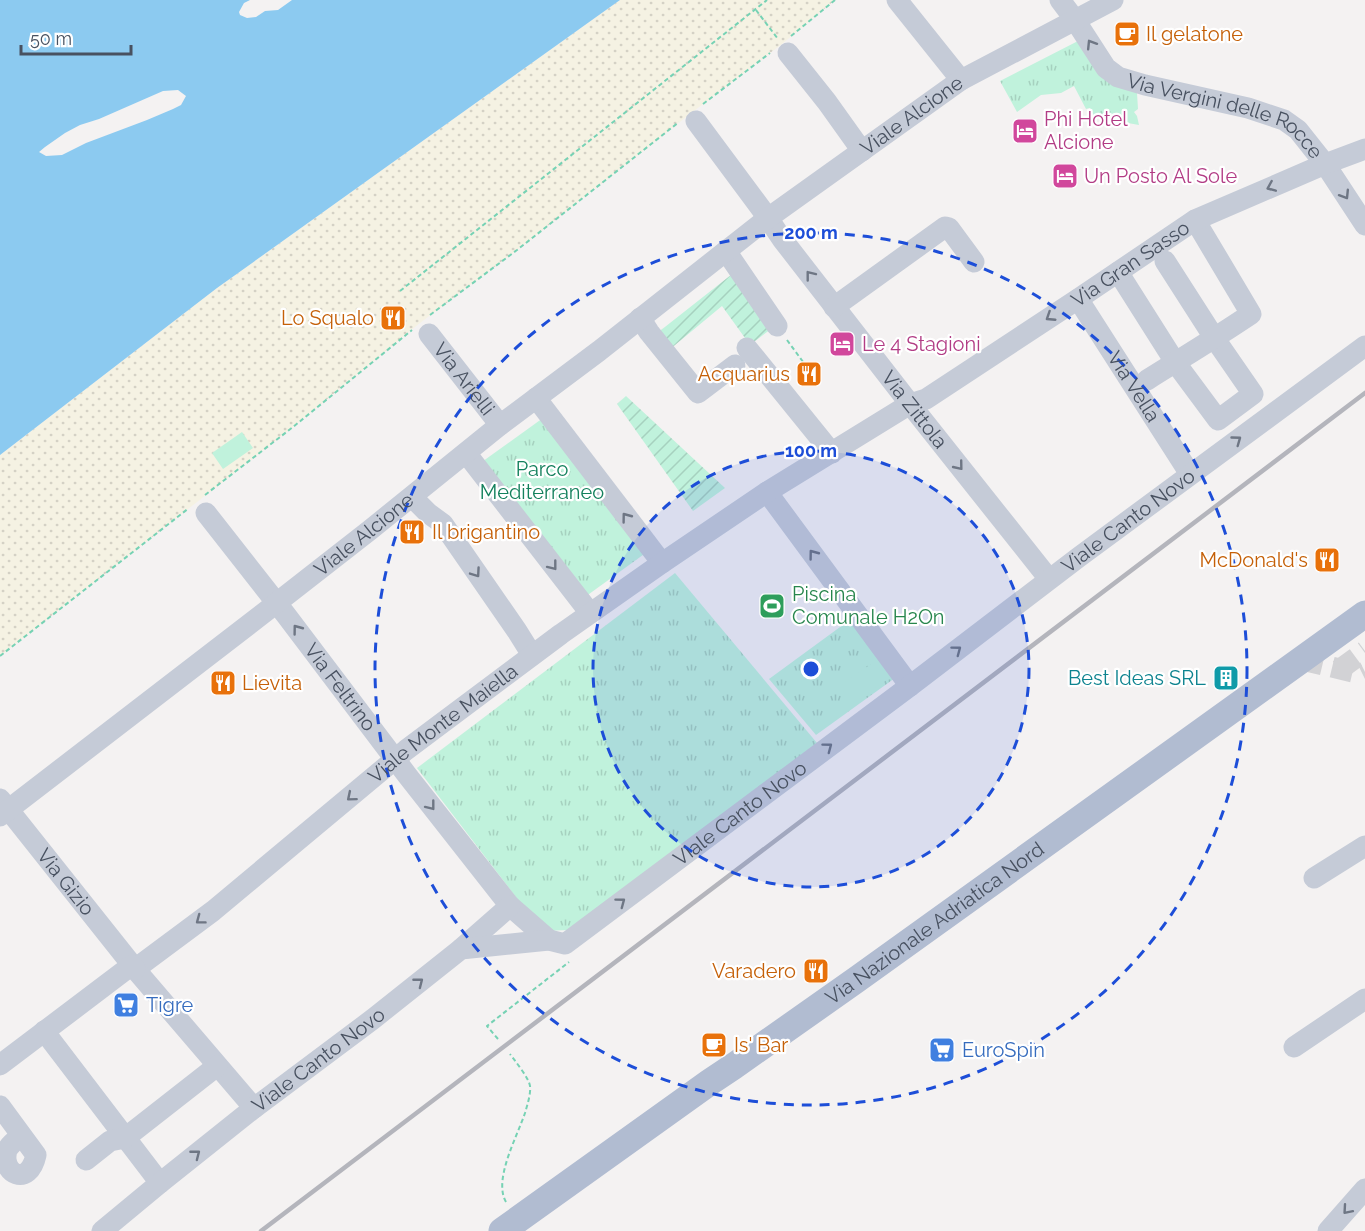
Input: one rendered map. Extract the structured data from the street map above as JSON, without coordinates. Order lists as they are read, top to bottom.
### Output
{
  "streets": {
    "main road": ["Via Nazionale Adriatica Nord"],
    "street": [
      "Viale Alcione",
      "Via Vergini delle Rocce",
      "Via Gran Sasso",
      "Via Arielli",
      "Via Vella",
      "Via Zittola",
      "Viale Canto Novo",
      "Via Feltrino",
      "Viale Monte Maiella",
      "Via Gizio"
    ]
  },
  "crossings": [
    ["Viale Alcione", "Via Vergini delle Rocce"],
    ["Viale Alcione", "Via Arielli"],
    ["Viale Alcione", "Via Zittola"],
    ["Viale Alcione", "Via Feltrino"],
    ["Viale Alcione", "Via Gizio"],
    ["Via Vergini delle Rocce", "Via Gran Sasso"],
    ["Via Gran Sasso", "Via Vella"],
    ["Via Gran Sasso", "Via Zittola"],
    ["Via Gran Sasso", "Viale Monte Maiella"],
    ["Via Vella", "Viale Canto Novo"],
    ["Via Zittola", "Viale Canto Novo"],
    ["Via Zittola", "Viale Monte Maiella"],
    ["Viale Canto Novo", "Via Feltrino"],
    ["Viale Canto Novo", "Via Gizio"],
    ["Via Feltrino", "Viale Monte Maiella"],
    ["Viale Monte Maiella", "Via Gizio"]
  ],
  "one_way": ["Via Gran Sasso", "Viale Canto Novo"],
  "parks": ["Parco Mediterraneo"],
  "places": {
    "cafe": ["Il gelatone", "Is' Bar"],
    "hotel": ["Phi Hotel Alcione", "Un Posto Al Sole", "Le 4 Stagioni"],
    "restaurant": [
      "Lo Squalo",
      "Acquarius",
      "Il brigantino",
      "McDonald's",
      "Lievita",
      "Varadero"
    ],
    "sports": ["Piscina Comunale H2On"],
    "building": ["Best Ideas SRL"],
    "supermarket": ["Tigre", "EuroSpin"]
  },
  "scale_bar": "50 m",
  "rings": ["200 m", "100 m"]
}
